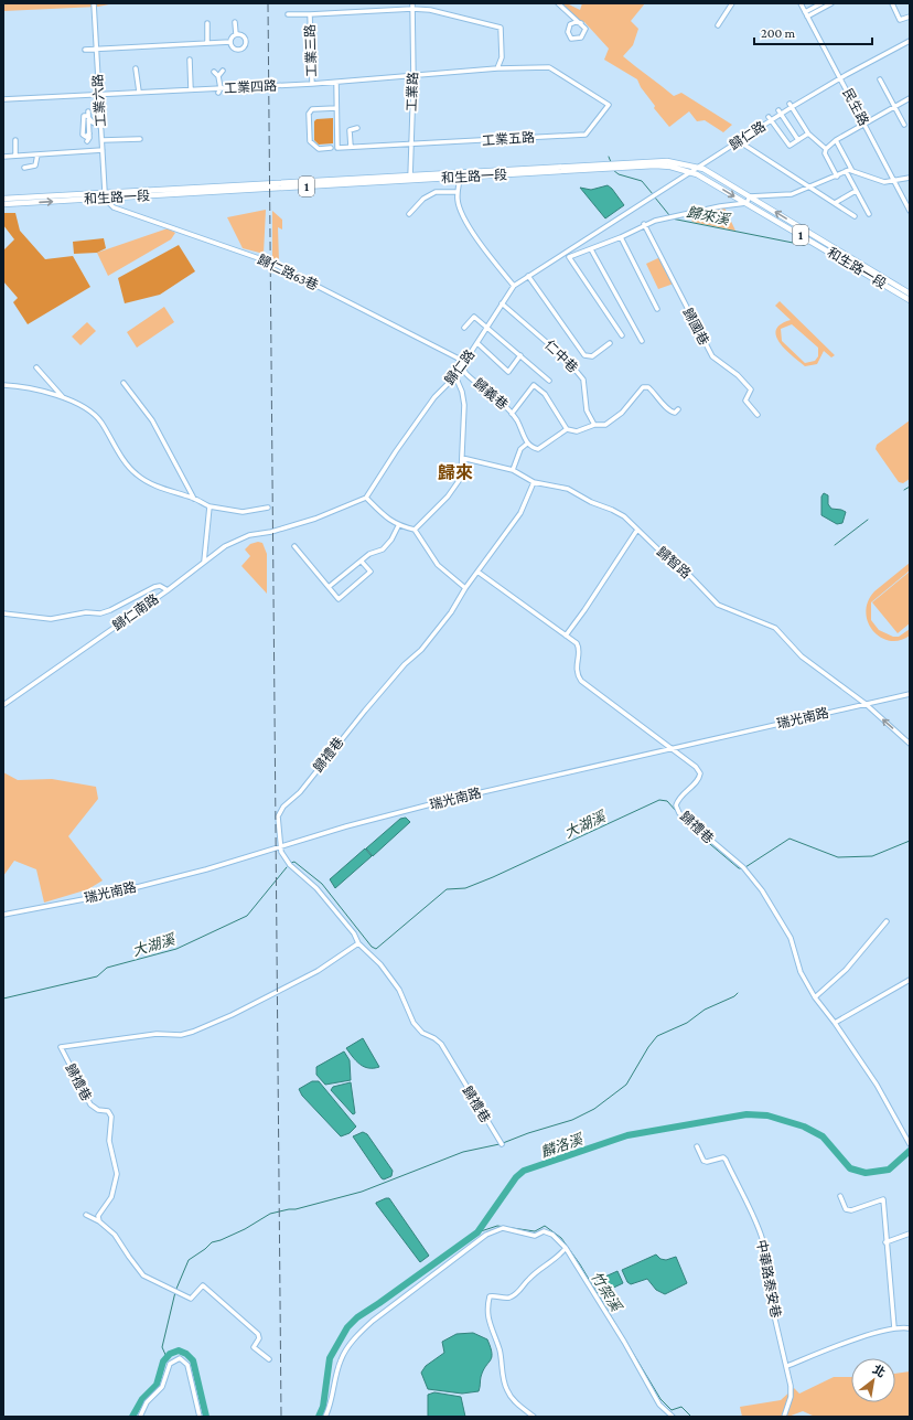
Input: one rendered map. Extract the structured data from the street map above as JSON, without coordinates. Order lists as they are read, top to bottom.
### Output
{
  "streets": {
    "main road": ["和生路一段", "1"],
    "street": [
      "工業三路",
      "工業四路",
      "工業路",
      "工業六路",
      "民生路",
      "歸仁路",
      "工業五路",
      "歸仁路63巷",
      "歸國巷",
      "仁中巷",
      "歸義巷",
      "歸智路",
      "歸仁南路",
      "瑞光南路",
      "歸禮巷",
      "中華路泰安巷"
    ]
  },
  "crossings": [
    ["工業三路", "工業四路"],
    ["工業三路", "工業路"],
    ["工業三路", "工業五路"],
    ["工業四路", "工業路"],
    ["工業四路", "工業六路"],
    ["工業四路", "工業五路"],
    ["工業路", "工業五路"],
    ["工業路", "和生路一段"],
    ["工業六路", "和生路一段"],
    ["工業六路", "歸仁路63巷"],
    ["民生路", "歸仁路"],
    ["歸仁路", "和生路一段"],
    ["歸仁路", "歸仁路63巷"],
    ["歸仁路", "仁中巷"],
    ["歸仁路", "歸義巷"],
    ["歸仁路", "歸仁南路"],
    ["和生路一段", "歸仁路63巷"],
    ["歸仁路63巷", "歸義巷"],
    ["歸義巷", "歸智路"],
    ["歸智路", "瑞光南路"],
    ["歸智路", "歸禮巷"],
    ["瑞光南路", "歸禮巷"]
  ],
  "districts": ["歸來"],
  "water": [
    "歸來溪",
    "大湖溪",
    "麟洛溪",
    "竹架溪"
  ],
  "scale_bar": "200 m",
  "north": "top right"
}
